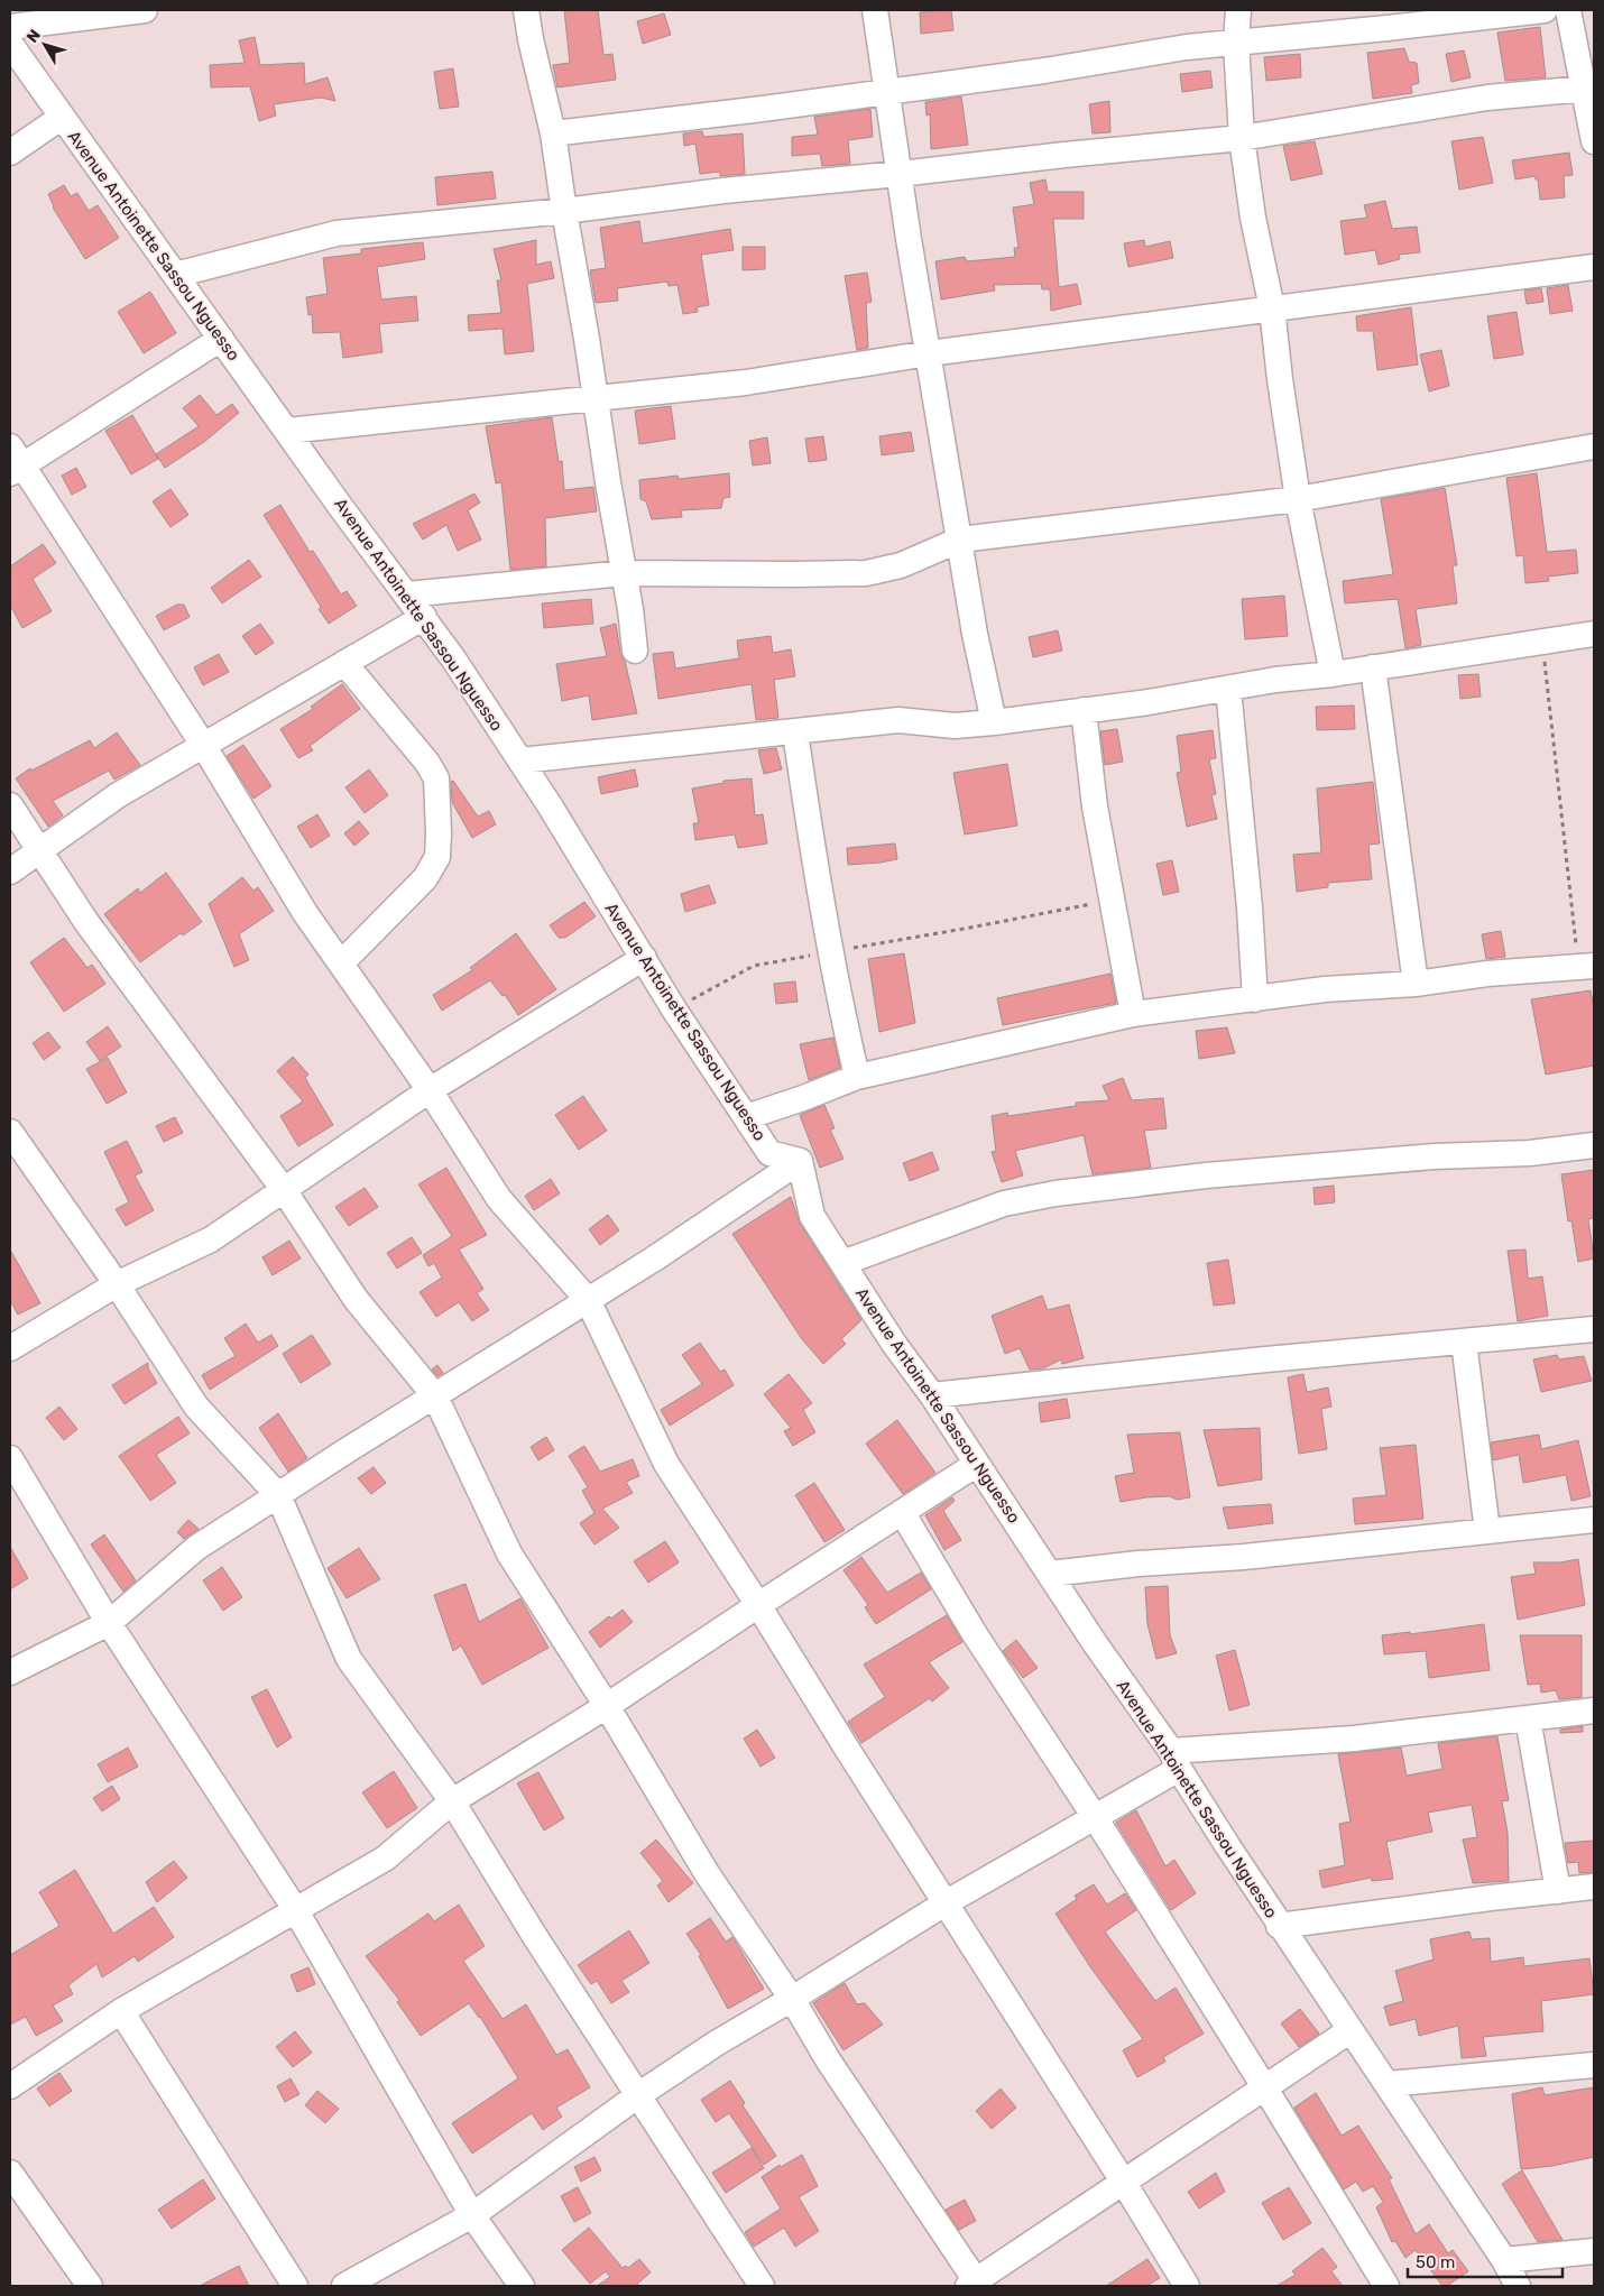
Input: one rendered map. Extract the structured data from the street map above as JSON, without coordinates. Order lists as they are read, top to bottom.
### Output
{
  "streets": {
    "street": ["Avenue Antoinette Sassou Nguesso"]
  },
  "scale_bar": "50 m",
  "north": "top left"
}
